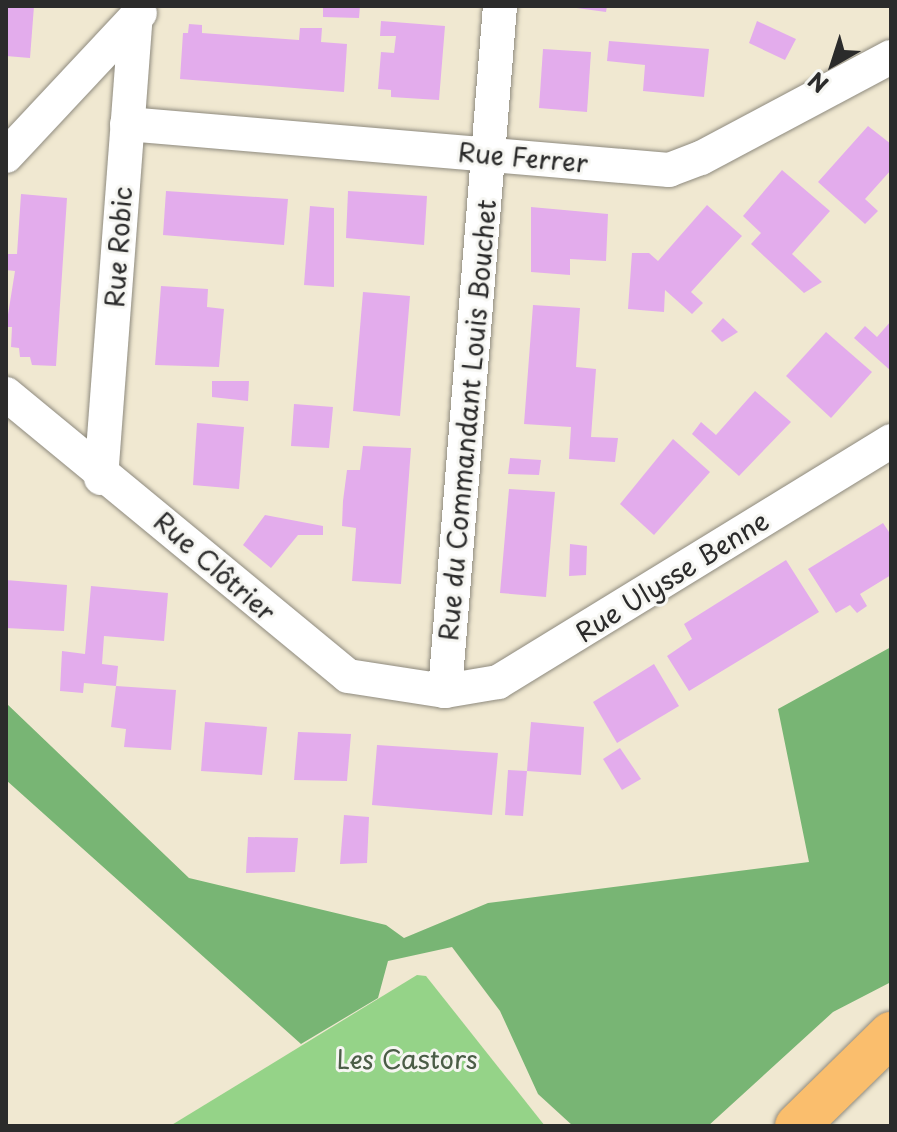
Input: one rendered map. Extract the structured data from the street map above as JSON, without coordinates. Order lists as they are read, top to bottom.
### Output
{
  "streets": {
    "street": [
      "Rue Ferrer",
      "Rue Robic",
      "Rue du Commandant Louis Bouchet",
      "Rue Clôtrier",
      "Rue Ulysse Benne"
    ]
  },
  "crossings": [
    ["Rue Ferrer", "Rue Robic"],
    ["Rue Ferrer", "Rue du Commandant Louis Bouchet"],
    ["Rue Robic", "Rue Clôtrier"],
    ["Rue du Commandant Louis Bouchet", "Rue Clôtrier"],
    ["Rue du Commandant Louis Bouchet", "Rue Ulysse Benne"],
    ["Rue Clôtrier", "Rue Ulysse Benne"]
  ],
  "parks": ["Les Castors"],
  "north": "bottom left"
}
